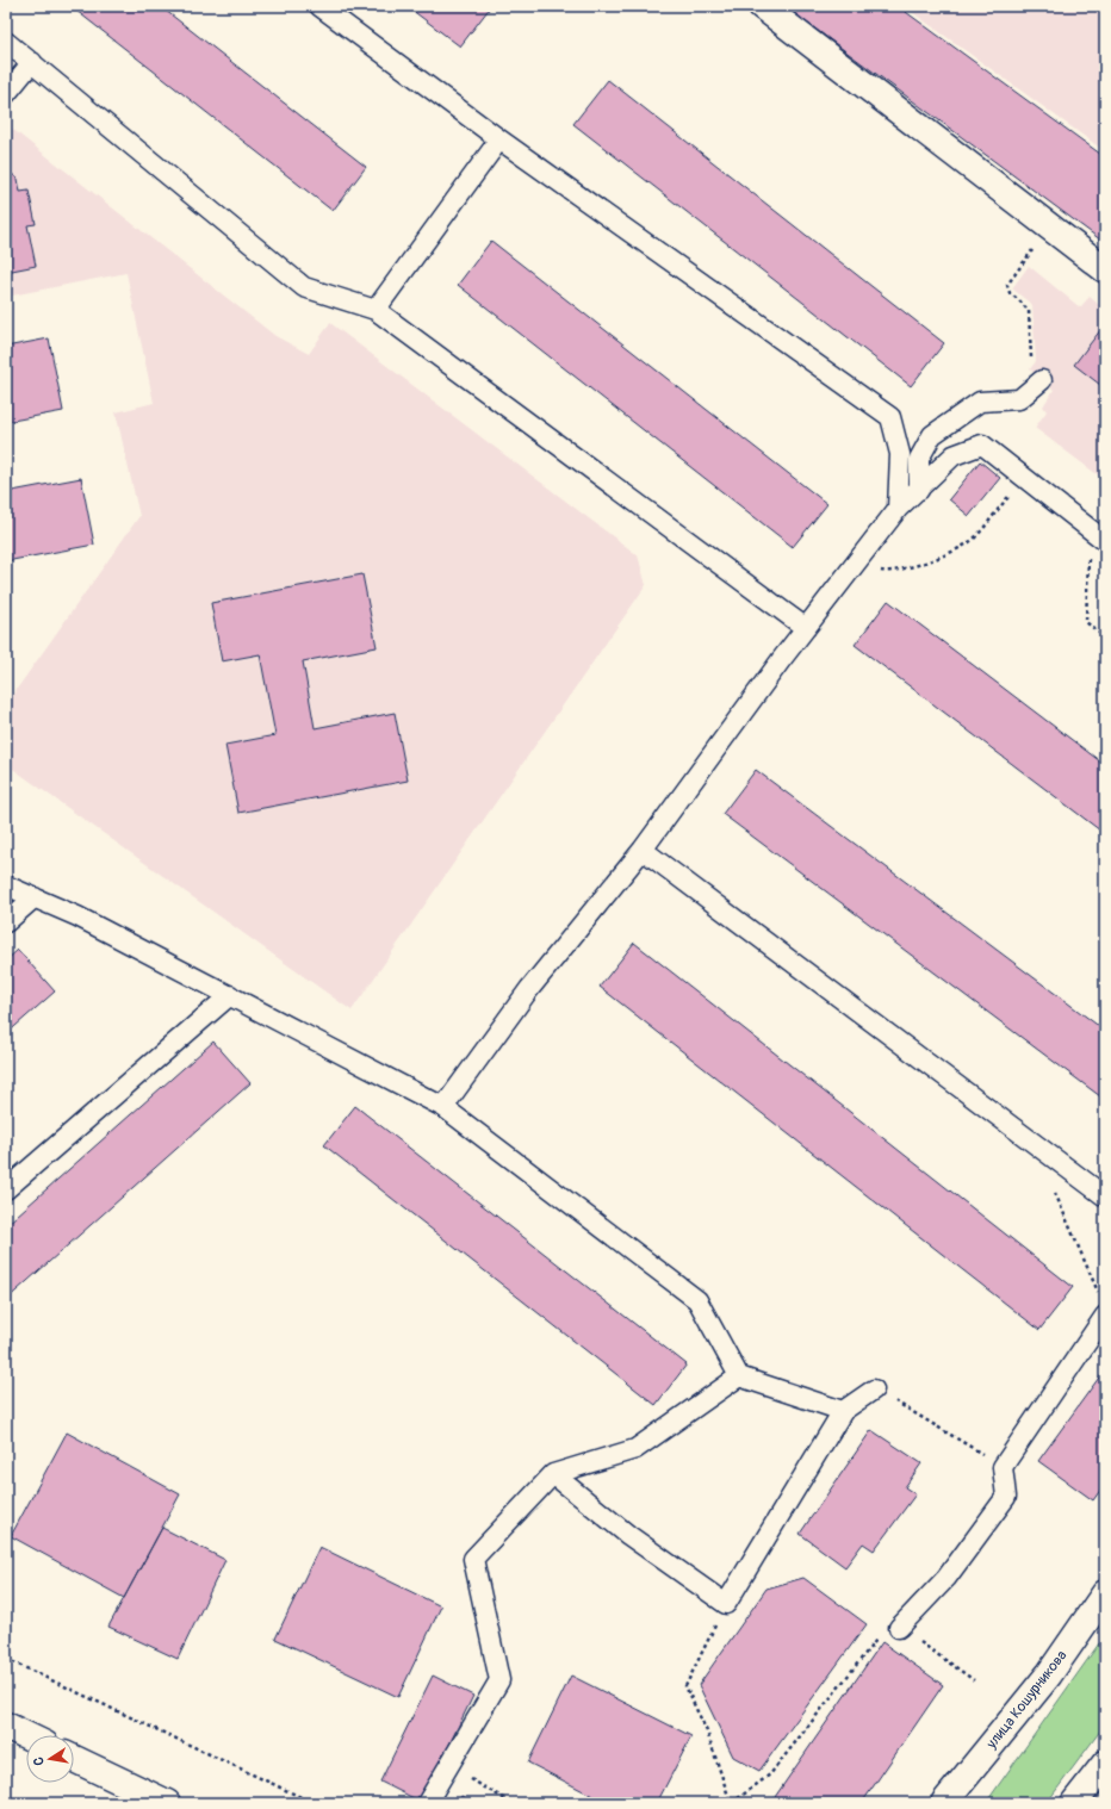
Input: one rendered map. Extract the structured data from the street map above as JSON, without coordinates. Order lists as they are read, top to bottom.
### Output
{
  "streets": {
    "main road": ["улица Кошурникова"]
  },
  "north": "left"
}
